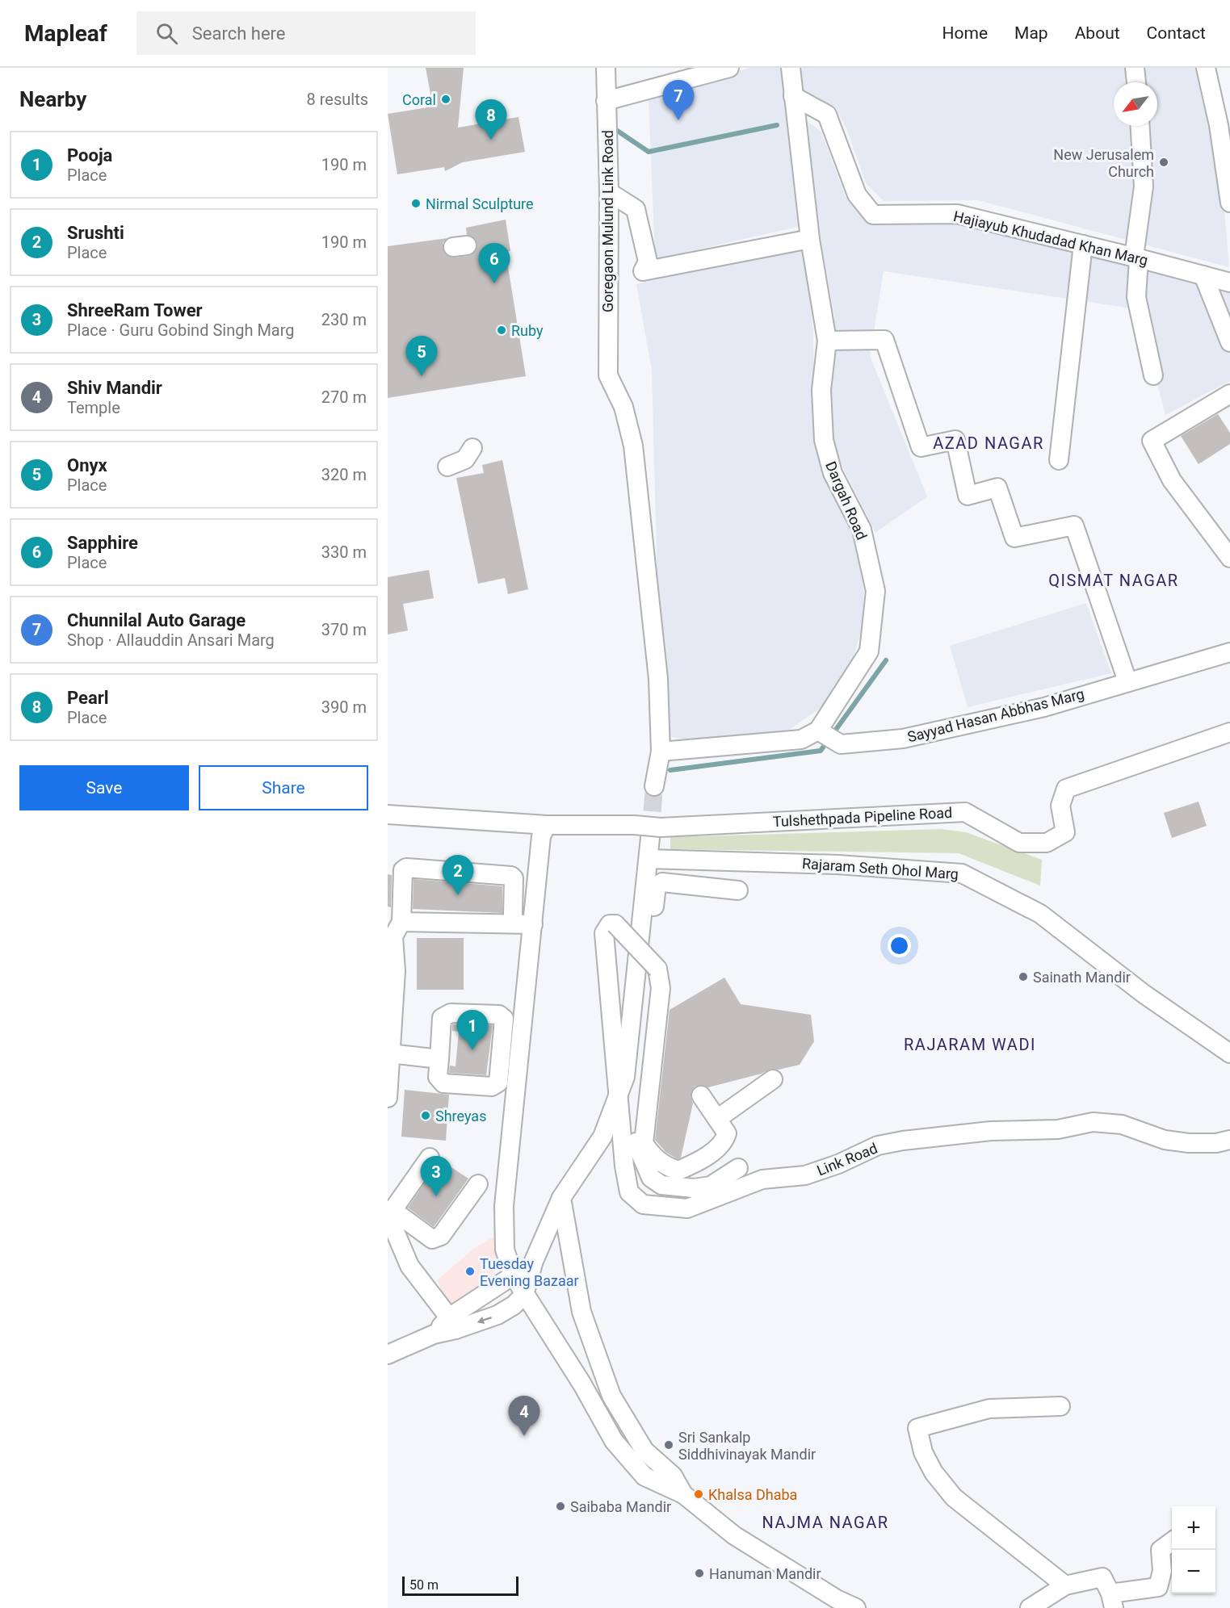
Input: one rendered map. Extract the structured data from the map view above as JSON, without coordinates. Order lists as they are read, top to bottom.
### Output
{
  "streets": {
    "street": [
      "Goregaon Mulund Link Road",
      "Hajiayub Khudadad Khan Marg",
      "Dargah Road",
      "Sayyad Hasan Abbhas Marg",
      "Tulshethpada Pipeline Road",
      "Rajaram Seth Ohol Marg",
      "Link Road"
    ]
  },
  "crossings": [
    ["Hajiayub Khudadad Khan Marg", "Dargah Road"],
    ["Dargah Road", "Sayyad Hasan Abbhas Marg"]
  ],
  "districts": [
    "AZAD NAGAR",
    "QISMAT NAGAR",
    "RAJARAM WADI",
    "NAJMA NAGAR"
  ],
  "places": [
    "Coral",
    "New Jerusalem Church",
    "Nirmal Sculpture",
    "Ruby",
    "Sainath Mandir",
    "Shreyas",
    "Tuesday Evening Bazaar",
    "Sri Sankalp Siddhivinayak Mandir",
    "Khalsa Dhaba",
    "Saibaba Mandir",
    "Hanuman Mandir"
  ],
  "scale_bar": "50 m",
  "north": "bottom left",
  "page": {
    "header": "Mapleaf",
    "search": "Search here",
    "nav": [
      "Home",
      "Map",
      "About",
      "Contact"
    ],
    "heading": ["Nearby", "8 results"],
    "pins": [
      "7",
      "8",
      "6",
      "5",
      "2",
      "1",
      "3",
      "4"
    ],
    "list": [
      {
        "mark": "1",
        "name": "Pooja",
        "note": "Place",
        "value": "190 m"
      },
      {
        "mark": "2",
        "name": "Srushti",
        "note": "Place",
        "value": "190 m"
      },
      {
        "mark": "3",
        "name": "ShreeRam Tower",
        "note": "Place · Guru Gobind Singh Marg",
        "value": "230 m"
      },
      {
        "mark": "4",
        "name": "Shiv Mandir",
        "note": "Temple",
        "value": "270 m"
      },
      {
        "mark": "5",
        "name": "Onyx",
        "note": "Place",
        "value": "320 m"
      },
      {
        "mark": "6",
        "name": "Sapphire",
        "note": "Place",
        "value": "330 m"
      },
      {
        "mark": "7",
        "name": "Chunnilal Auto Garage",
        "note": "Shop · Allauddin Ansari Marg",
        "value": "370 m"
      },
      {
        "mark": "8",
        "name": "Pearl",
        "note": "Place",
        "value": "390 m"
      }
    ],
    "buttons": ["Save", "Share"],
    "map_buttons": ["+", "−"],
    "scale": "50 m"
  }
}
